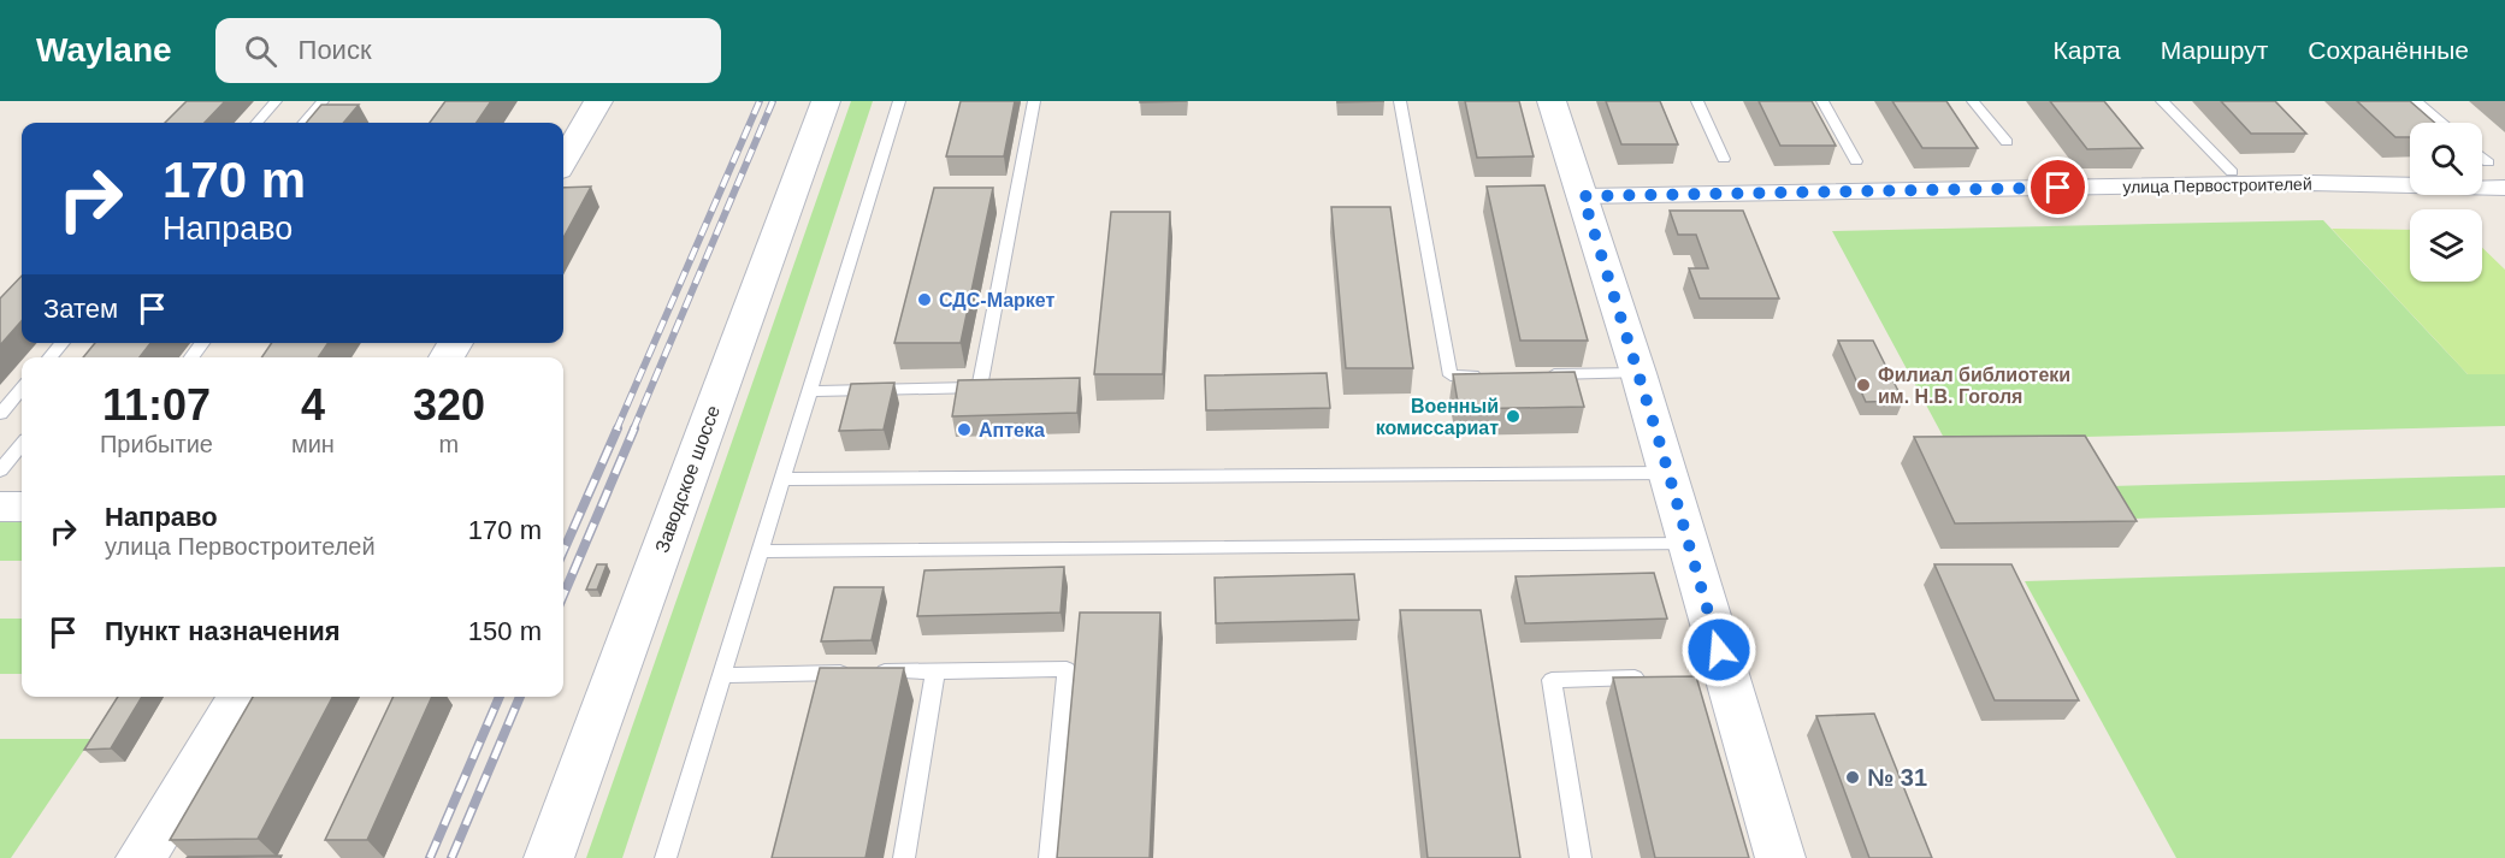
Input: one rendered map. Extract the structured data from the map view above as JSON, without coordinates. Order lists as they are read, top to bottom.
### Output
{
  "streets": {
    "street": ["улица Первостроителей", "Заводское шоссе"]
  },
  "places": [
    "СДС-Маркет",
    "Филиал библиотеки им. Н.В. Гоголя",
    "Военный комиссариат",
    "Аптека",
    "№ 31"
  ],
  "page": {
    "header": "Waylane",
    "search": "Поиск",
    "nav": ["Карта", "Маршрут", "Сохранённые"],
    "turn": ["170 m", "Направо"],
    "then": "Затем",
    "eta": [
      "11:07",
      "Прибытие",
      "4",
      "мин",
      "320",
      "m"
    ],
    "list": [
      {
        "name": "Направо",
        "note": "улица Первостроителей",
        "value": "170 m"
      },
      {
        "name": "Пункт назначения",
        "value": "150 m"
      }
    ]
  }
}
